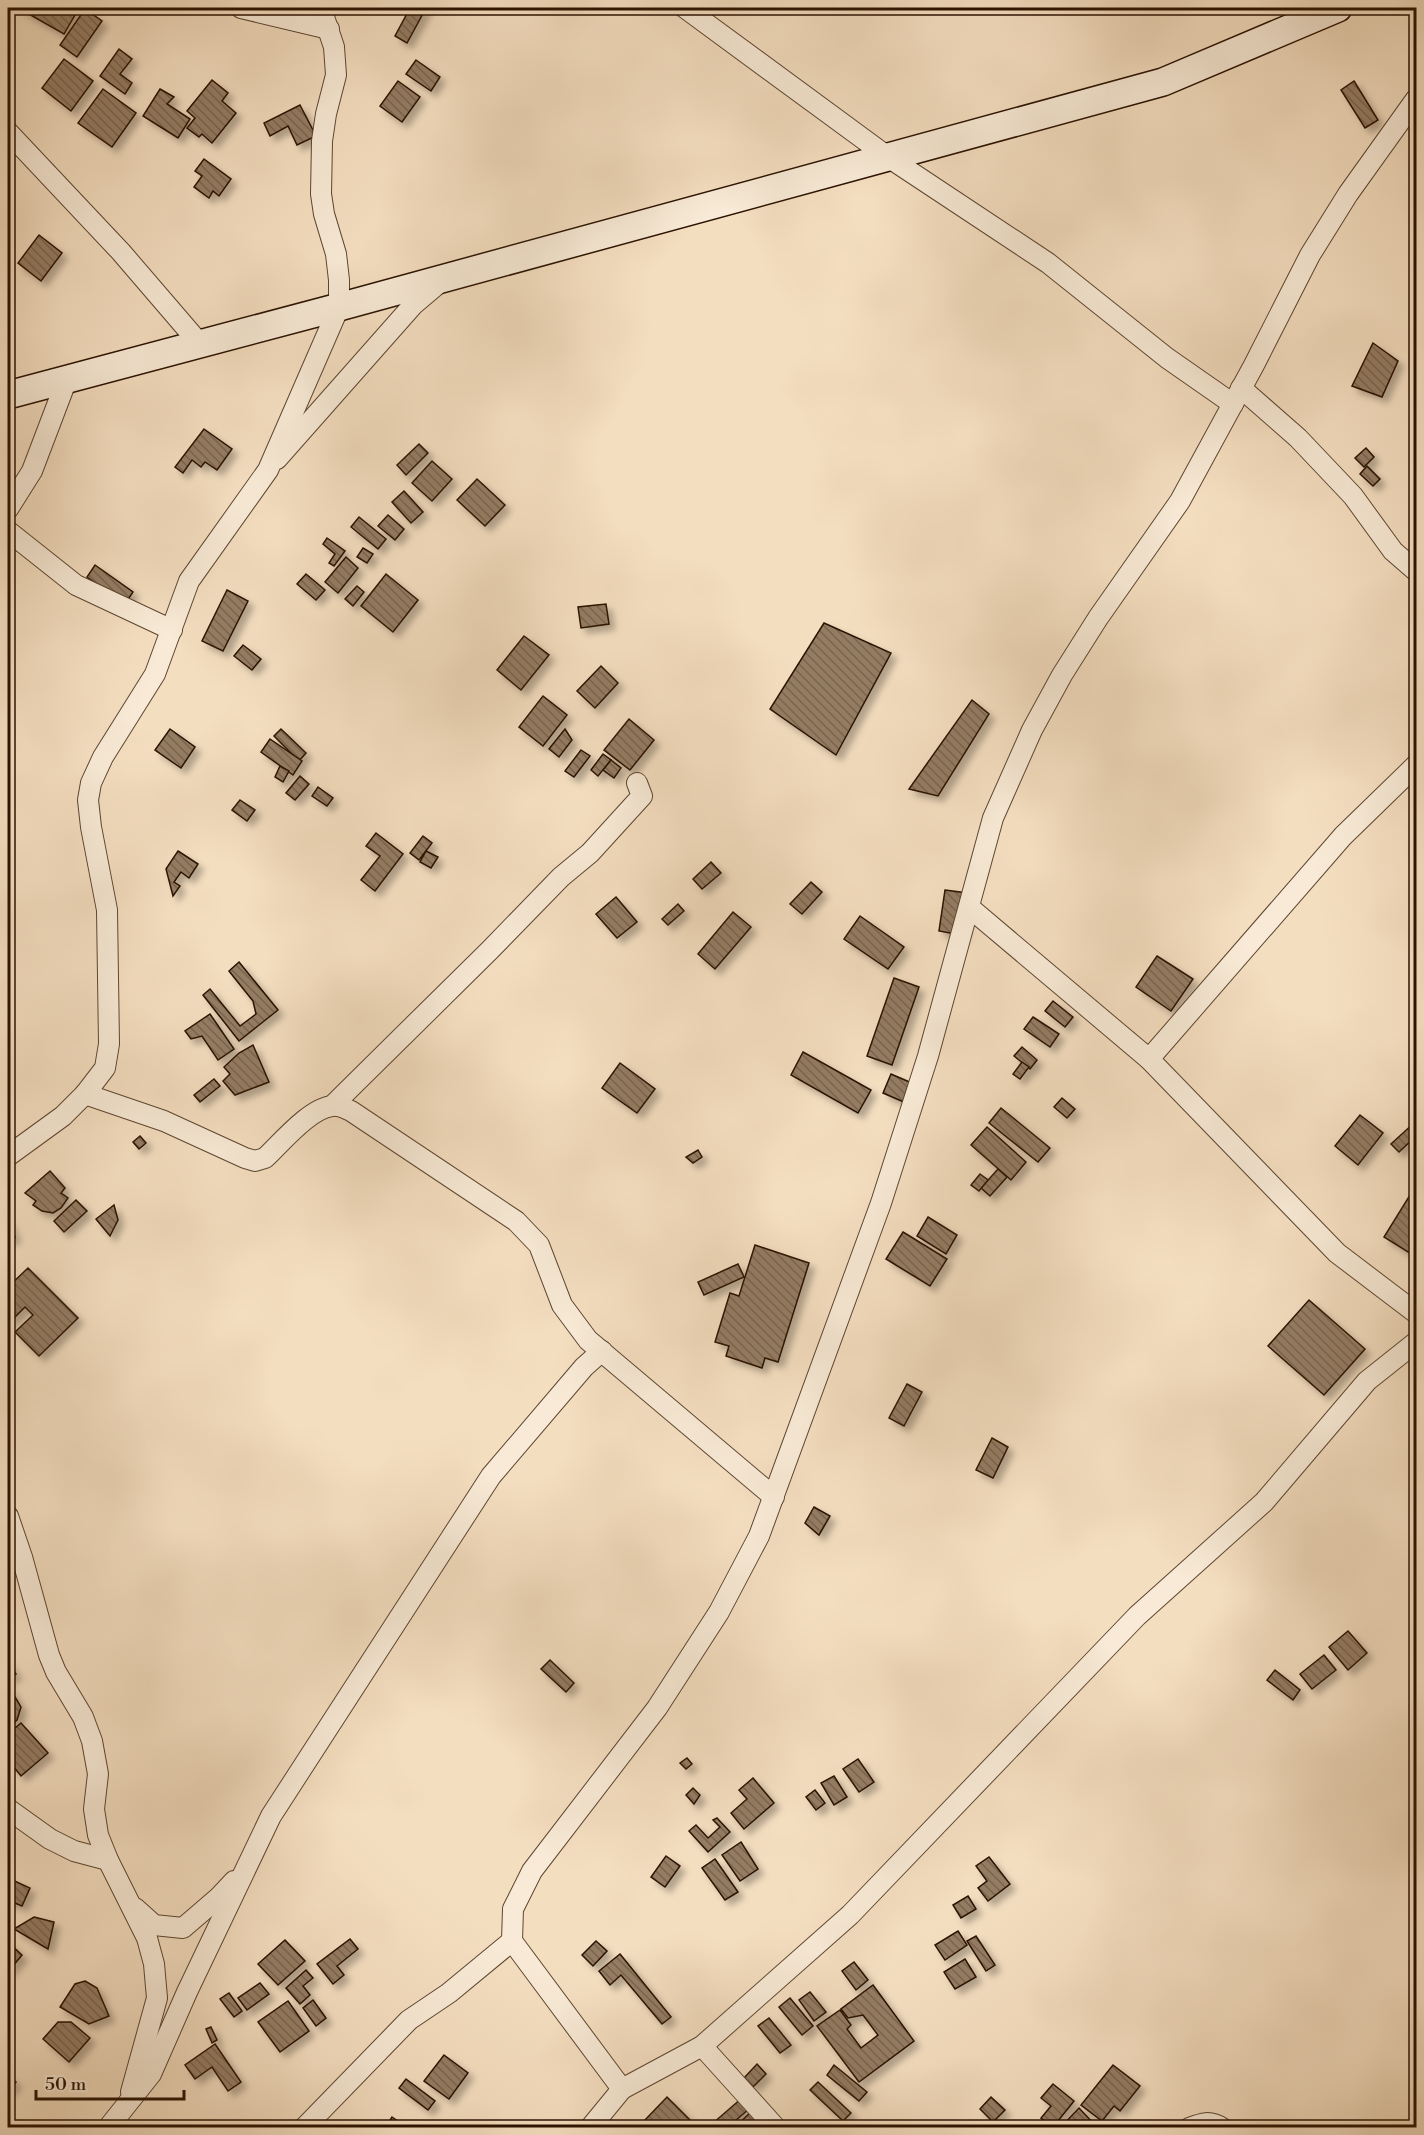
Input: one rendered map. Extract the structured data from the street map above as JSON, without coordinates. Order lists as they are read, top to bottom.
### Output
{
  "scale_bar": "50 m"
}
